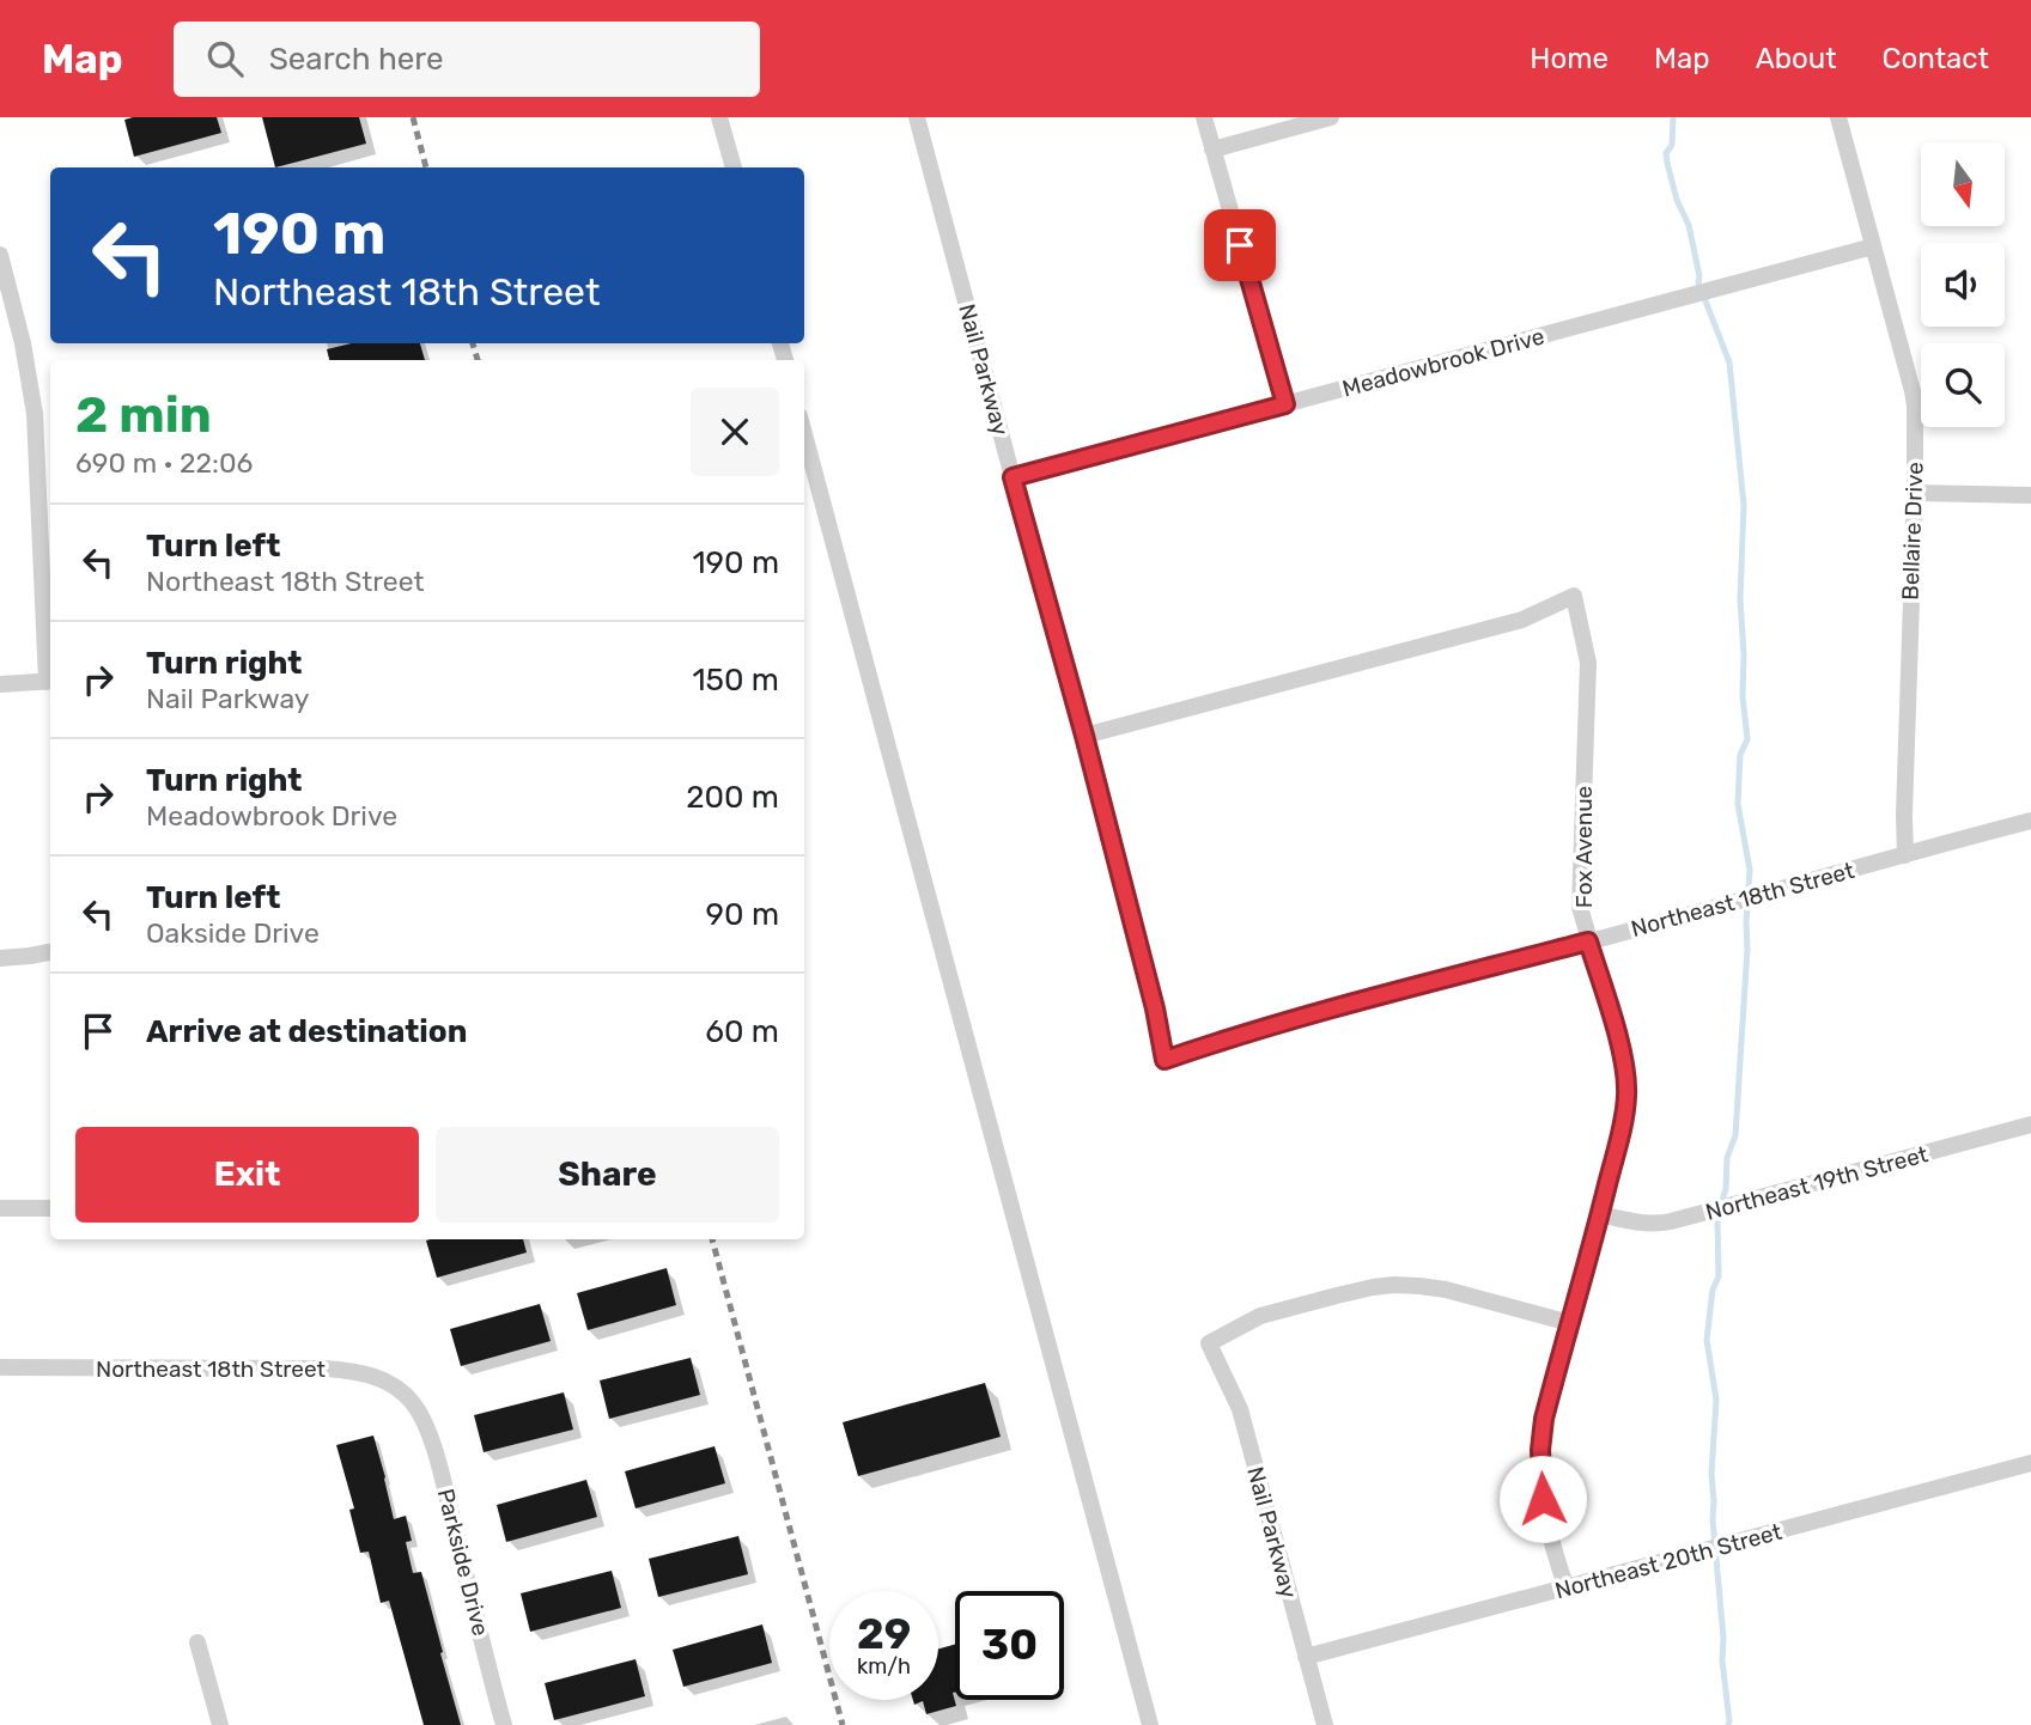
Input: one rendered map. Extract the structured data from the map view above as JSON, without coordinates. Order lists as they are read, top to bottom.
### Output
{
  "streets": {
    "street": [
      "Meadowbrook Drive",
      "Nail Parkway",
      "Bellaire Drive",
      "Fox Avenue",
      "Northeast 18th Street",
      "Northeast 19th Street",
      "Northeast 20th Street",
      "Parkside Drive"
    ]
  },
  "crossings": [
    ["Meadowbrook Drive", "Nail Parkway"],
    ["Meadowbrook Drive", "Bellaire Drive"],
    ["Nail Parkway", "Fox Avenue"],
    ["Nail Parkway", "Northeast 18th Street"],
    ["Nail Parkway", "Northeast 20th Street"],
    ["Bellaire Drive", "Northeast 18th Street"],
    ["Fox Avenue", "Northeast 18th Street"],
    ["Fox Avenue", "Northeast 19th Street"],
    ["Fox Avenue", "Northeast 20th Street"],
    ["Northeast 18th Street", "Parkside Drive"]
  ],
  "north": "bottom",
  "page": {
    "header": "Map",
    "search": "Search here",
    "nav": [
      "Home",
      "Map",
      "About",
      "Contact"
    ],
    "turn": ["190 m", "Northeast 18th Street"],
    "heading": ["2 min", "690 m · 22:06"],
    "list": [
      {
        "name": "Turn left",
        "note": "Northeast 18th Street",
        "value": "190 m"
      },
      {
        "name": "Turn right",
        "note": "Nail Parkway",
        "value": "150 m"
      },
      {
        "name": "Turn right",
        "note": "Meadowbrook Drive",
        "value": "200 m"
      },
      {
        "name": "Turn left",
        "note": "Oakside Drive",
        "value": "90 m"
      },
      {
        "name": "Arrive at destination",
        "value": "60 m"
      }
    ],
    "buttons": ["Exit", "Share"],
    "speed": "29 km/h",
    "limit": "30"
  }
}
